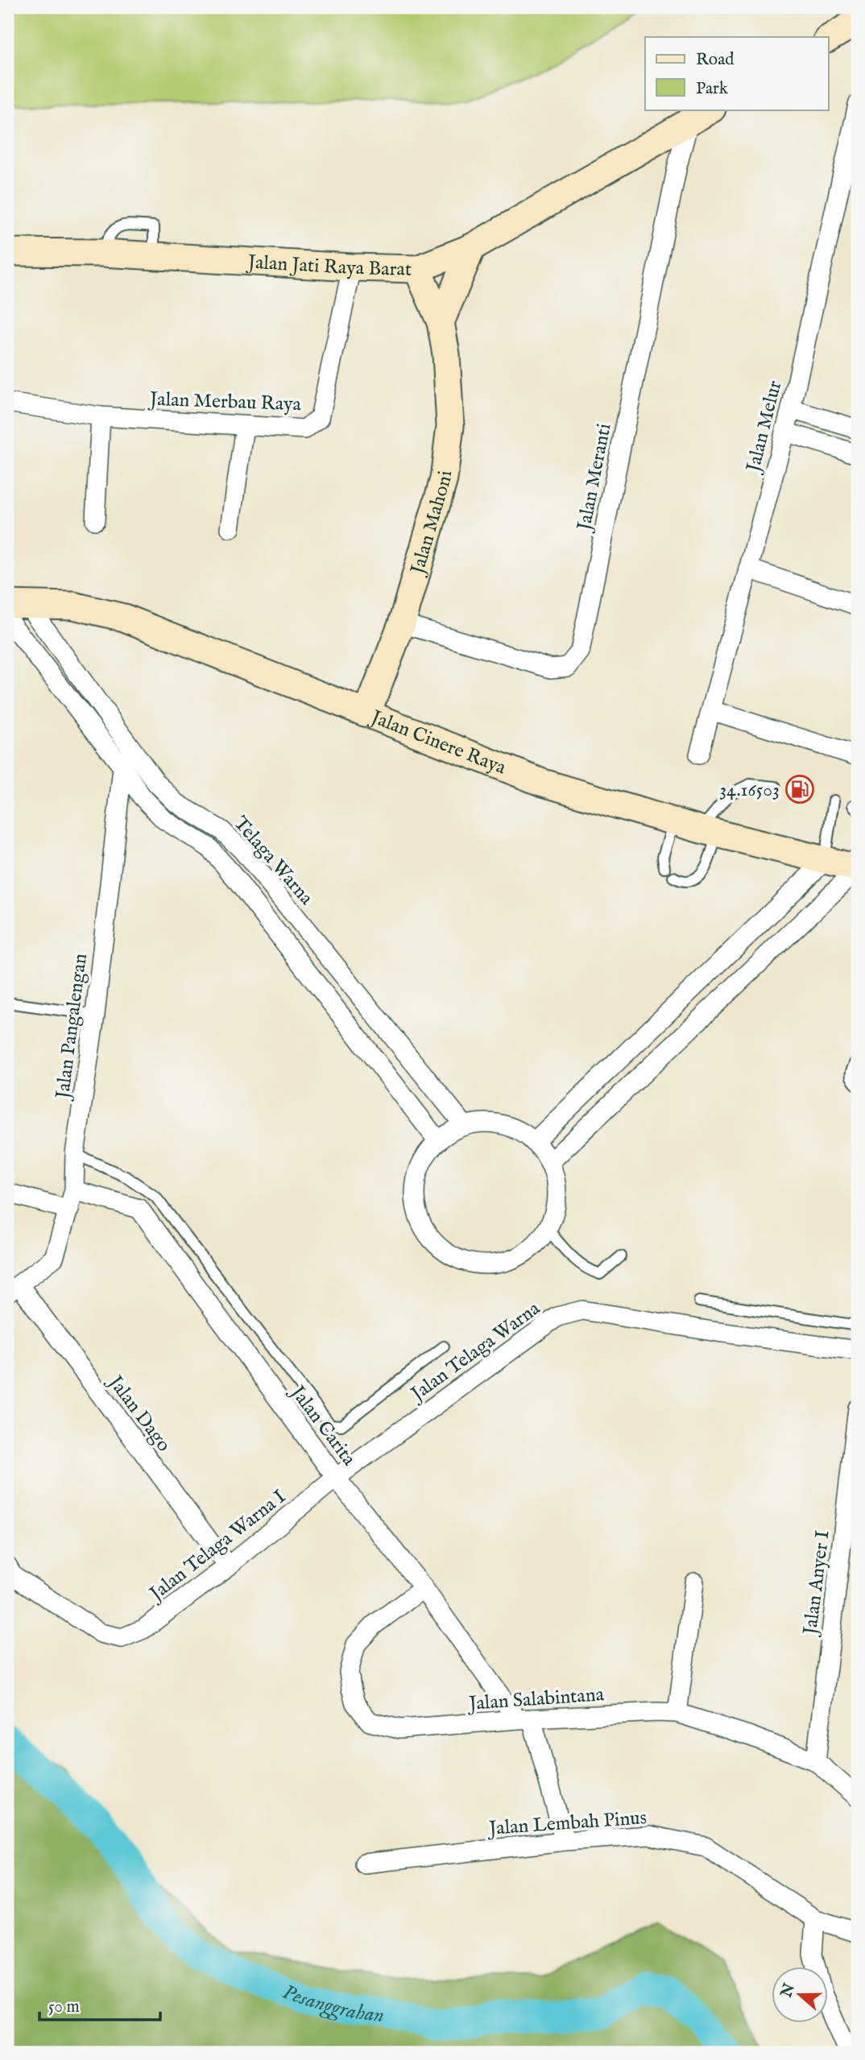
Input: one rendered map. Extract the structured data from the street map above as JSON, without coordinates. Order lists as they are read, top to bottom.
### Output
{
  "streets": {
    "street": [
      "Jalan Jati Raya Barat",
      "Jalan Merbau Raya",
      "Jalan Melur",
      "Jalan Meranti",
      "Jalan Mahoni",
      "Jalan Cinere Raya",
      "Telaga Warna",
      "Jalan Pangalengan",
      "Jalan Telaga Warna",
      "Jalan Dago",
      "Jalan Carita",
      "Jalan Telaga Warna I",
      "Jalan Anyer I",
      "Jalan Salabintana",
      "Jalan Lembah Pinus"
    ]
  },
  "crossings": [
    ["Jalan Jati Raya Barat", "Jalan Merbau Raya"],
    ["Jalan Jati Raya Barat", "Jalan Meranti"],
    ["Jalan Jati Raya Barat", "Jalan Mahoni"],
    ["Jalan Meranti", "Jalan Mahoni"],
    ["Jalan Mahoni", "Jalan Cinere Raya"],
    ["Jalan Cinere Raya", "Telaga Warna"],
    ["Telaga Warna", "Jalan Pangalengan"],
    ["Jalan Pangalengan", "Jalan Dago"],
    ["Jalan Telaga Warna", "Jalan Carita"],
    ["Jalan Telaga Warna", "Jalan Telaga Warna I"],
    ["Jalan Dago", "Jalan Telaga Warna I"],
    ["Jalan Carita", "Jalan Telaga Warna I"],
    ["Jalan Carita", "Jalan Salabintana"],
    ["Jalan Carita", "Jalan Lembah Pinus"],
    ["Jalan Anyer I", "Jalan Salabintana"]
  ],
  "water": ["Pesanggrahan"],
  "places": {
    "fuel station": ["34.16503"]
  },
  "legend": ["Road", "Park"],
  "scale_bar": "50 m",
  "north": "left"
}
